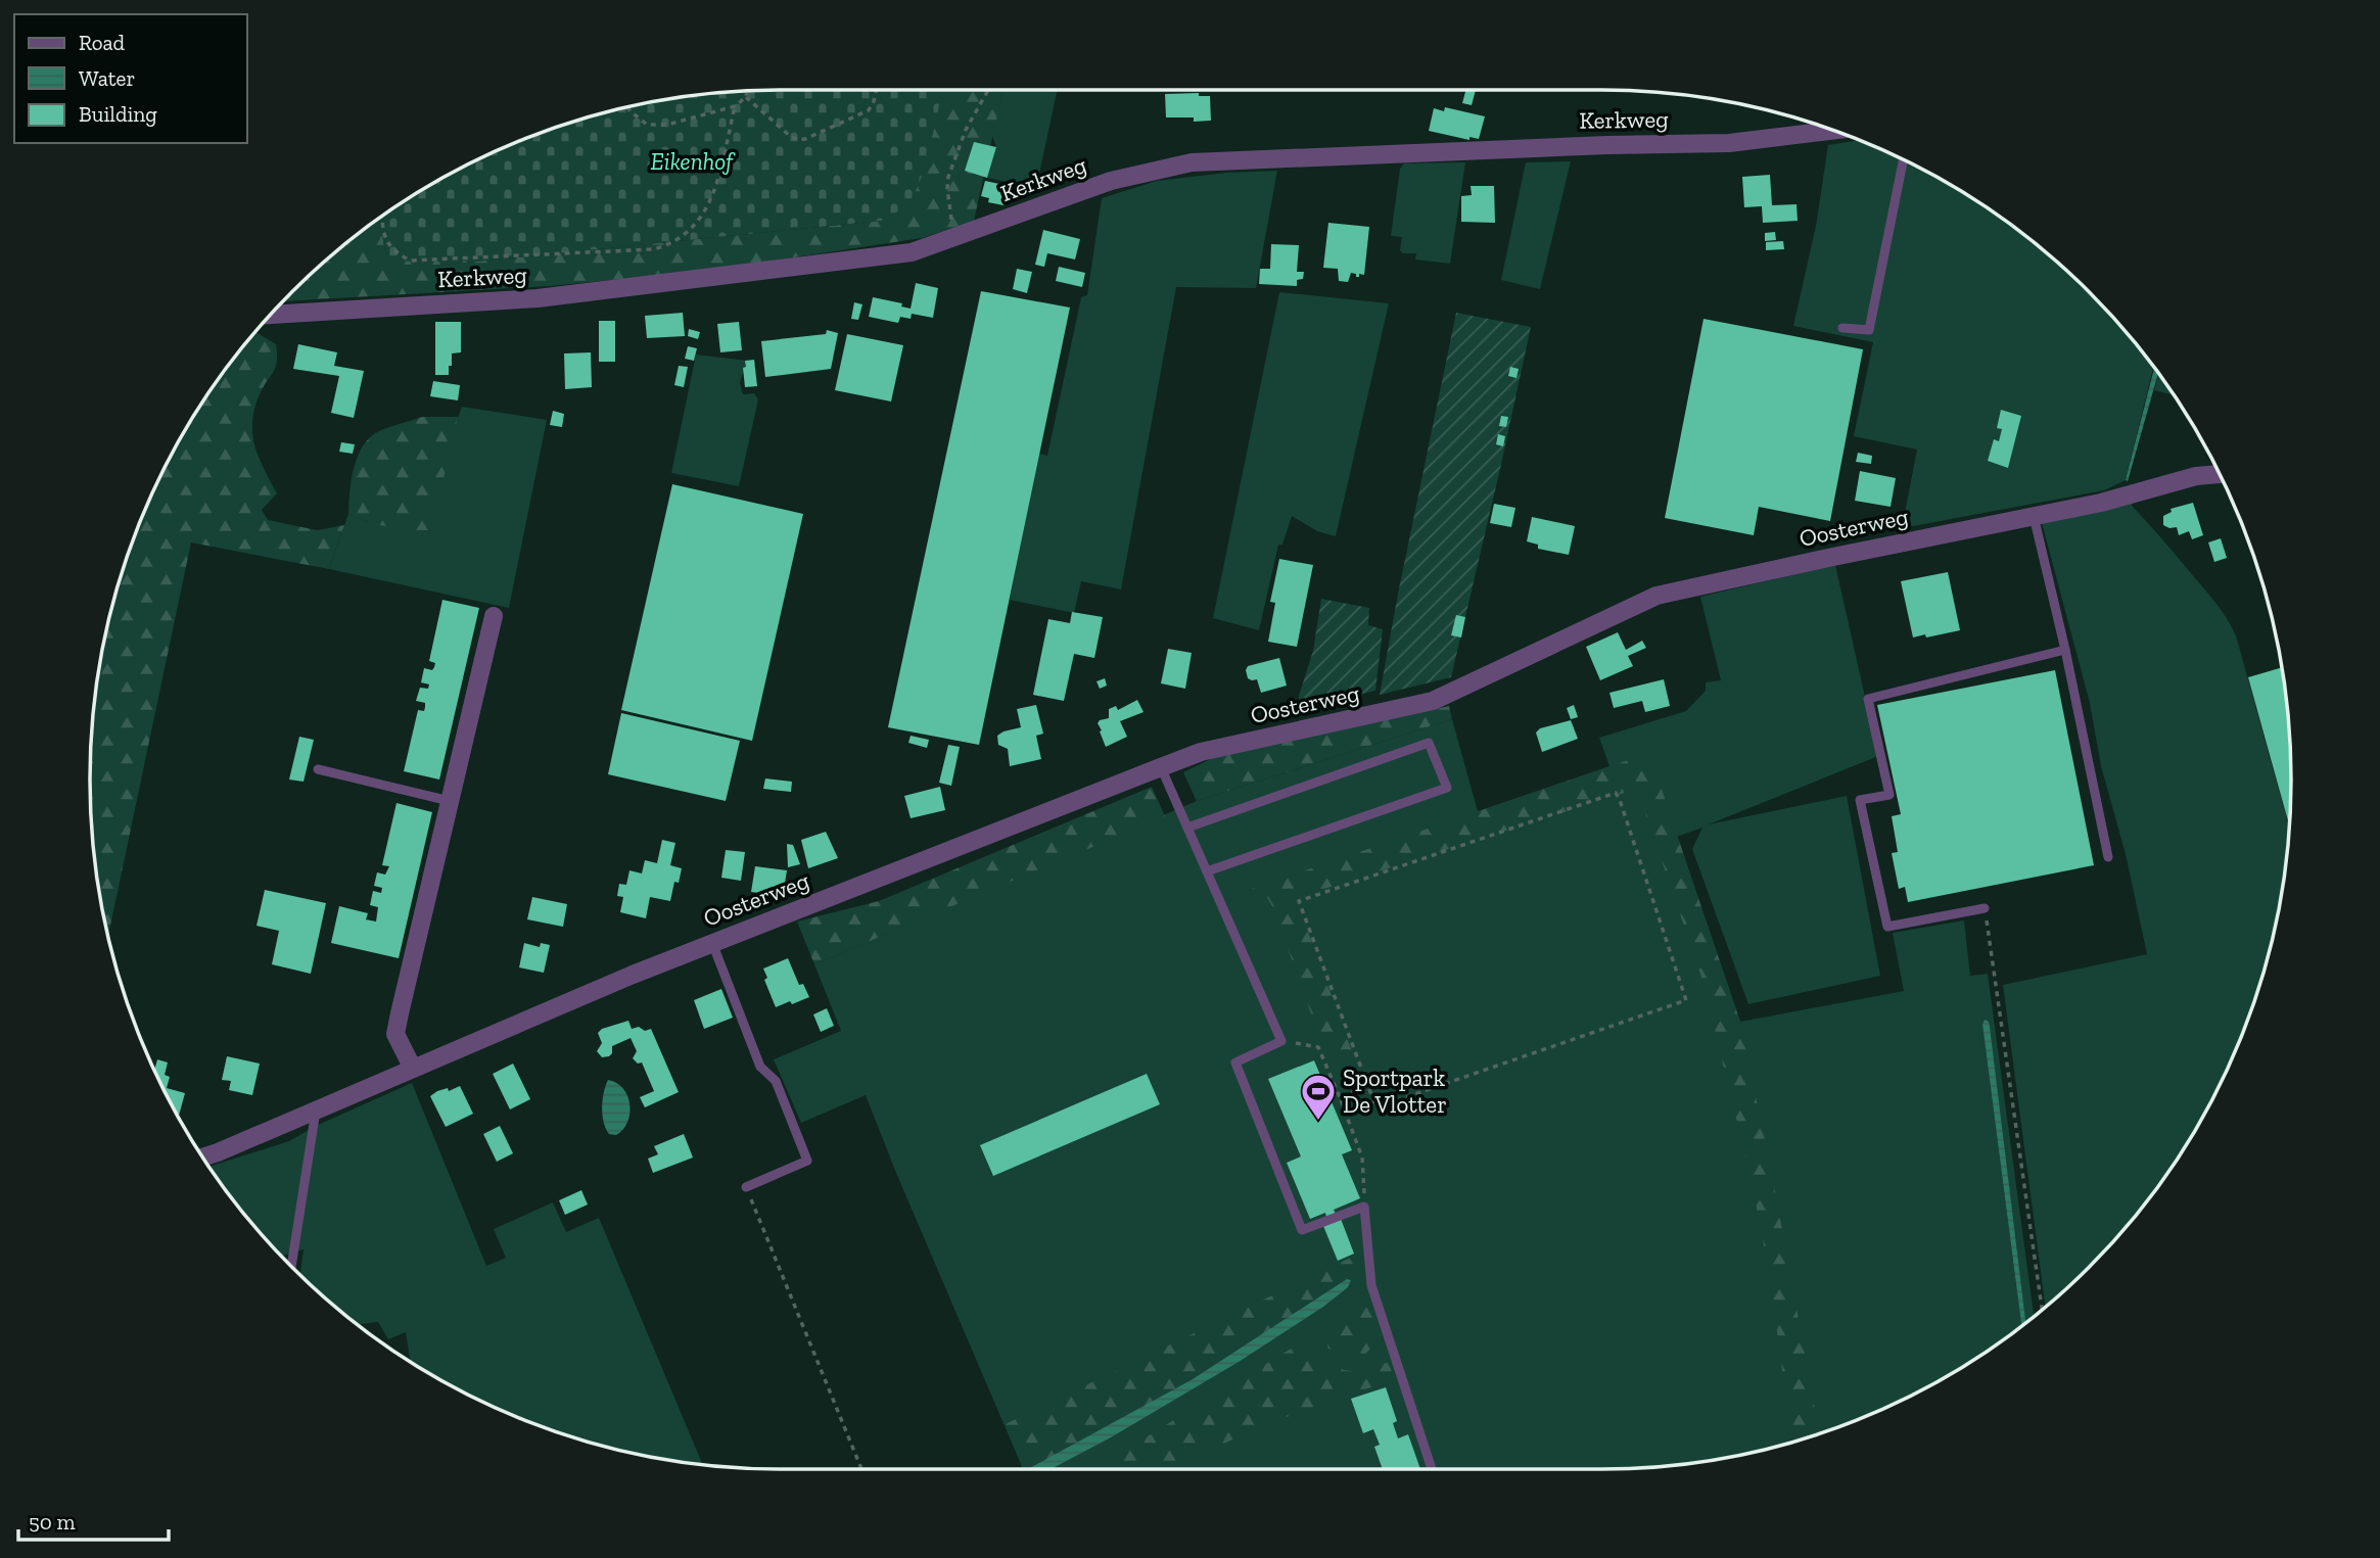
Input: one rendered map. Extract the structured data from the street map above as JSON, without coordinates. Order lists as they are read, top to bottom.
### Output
{
  "streets": {
    "street": ["Kerkweg", "Oosterweg"]
  },
  "parks": ["Eikenhof"],
  "places": {
    "sports": ["Sportpark De Vlotter"]
  },
  "legend": ["Road", "Water", "Building"],
  "scale_bar": "50 m"
}
